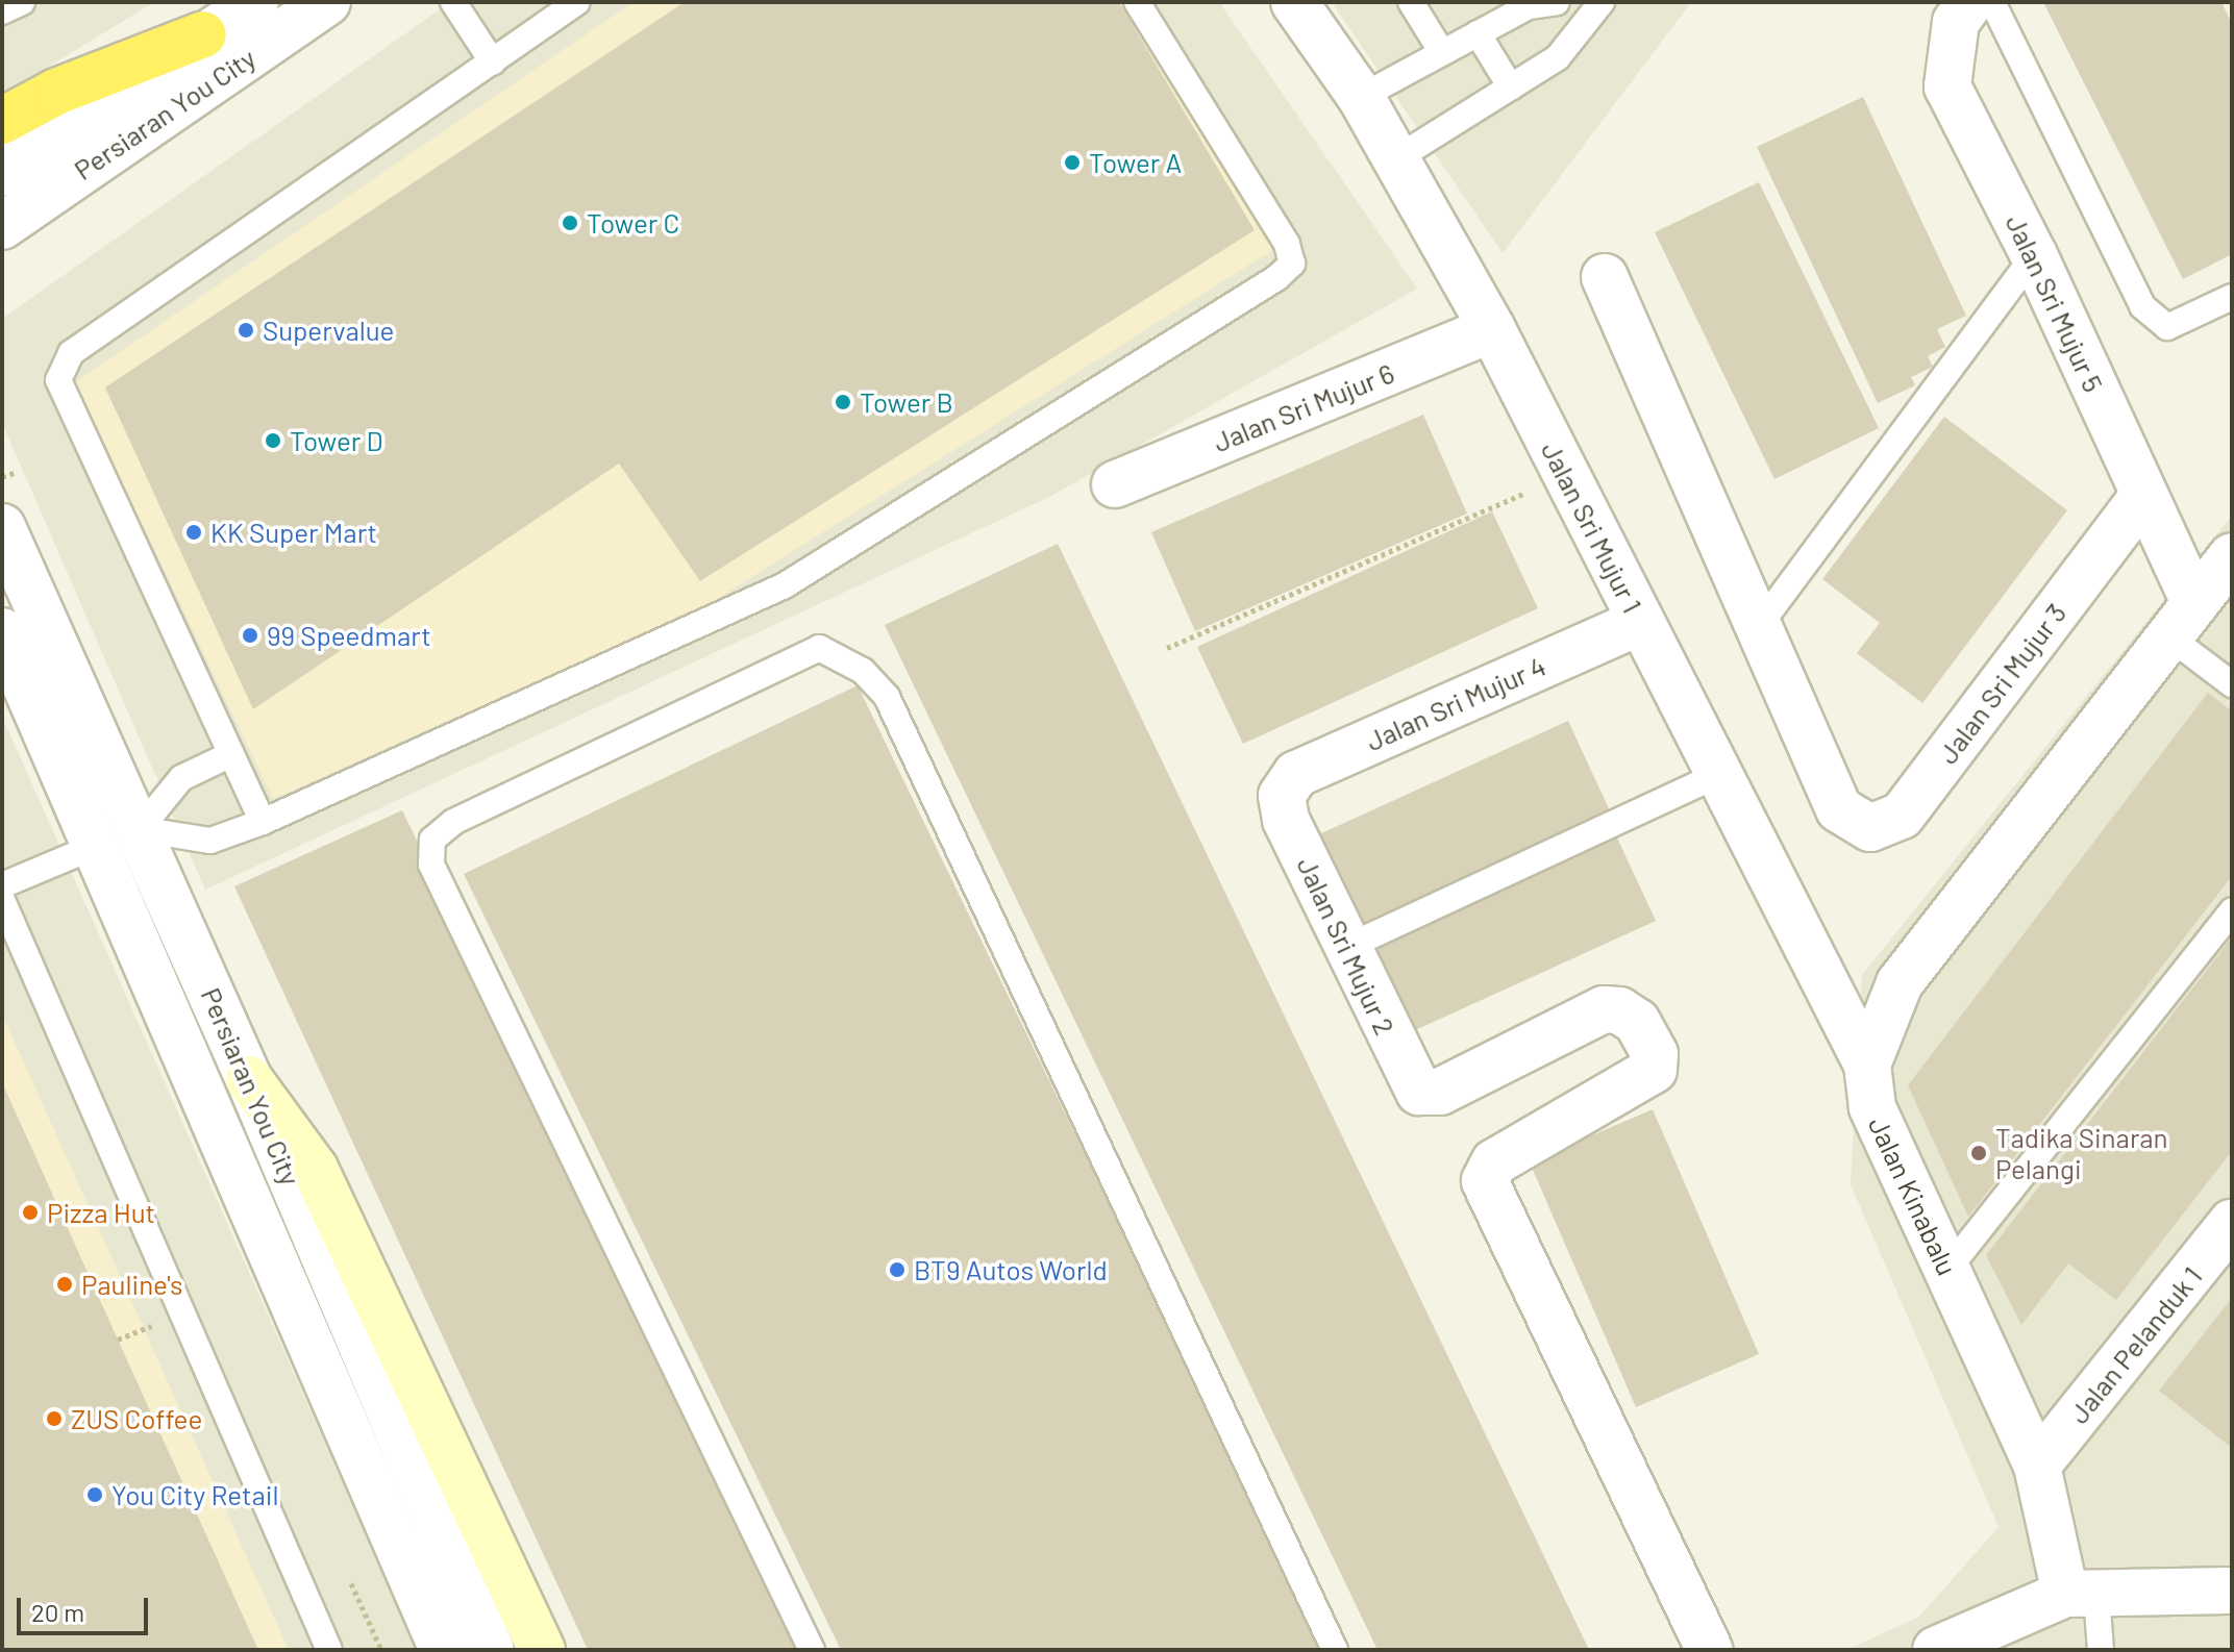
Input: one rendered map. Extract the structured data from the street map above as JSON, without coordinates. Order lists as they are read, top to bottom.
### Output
{
  "streets": {
    "street": [
      "Persiaran You City",
      "Jalan Sri Mujur 5",
      "Jalan Sri Mujur 6",
      "Jalan Sri Mujur 1",
      "Jalan Sri Mujur 3",
      "Jalan Sri Mujur 4",
      "Jalan Sri Mujur 2",
      "Jalan Kinabalu",
      "Jalan Pelanduk 1"
    ]
  },
  "crossings": [
    ["Jalan Sri Mujur 5", "Jalan Sri Mujur 3"],
    ["Jalan Sri Mujur 5", "Jalan Kinabalu"],
    ["Jalan Sri Mujur 6", "Jalan Sri Mujur 1"],
    ["Jalan Sri Mujur 1", "Jalan Sri Mujur 4"],
    ["Jalan Sri Mujur 1", "Jalan Kinabalu"],
    ["Jalan Sri Mujur 4", "Jalan Sri Mujur 2"],
    ["Jalan Kinabalu", "Jalan Pelanduk 1"]
  ],
  "places": [
    "Tower A",
    "Tower C",
    "Supervalue",
    "Tower B",
    "Tower D",
    "KK Super Mart",
    "99 Speedmart",
    "Tadika Sinaran Pelangi",
    "Pizza Hut",
    "BT9 Autos World",
    "Pauline's",
    "ZUS Coffee",
    "You City Retail"
  ],
  "scale_bar": "20 m"
}
